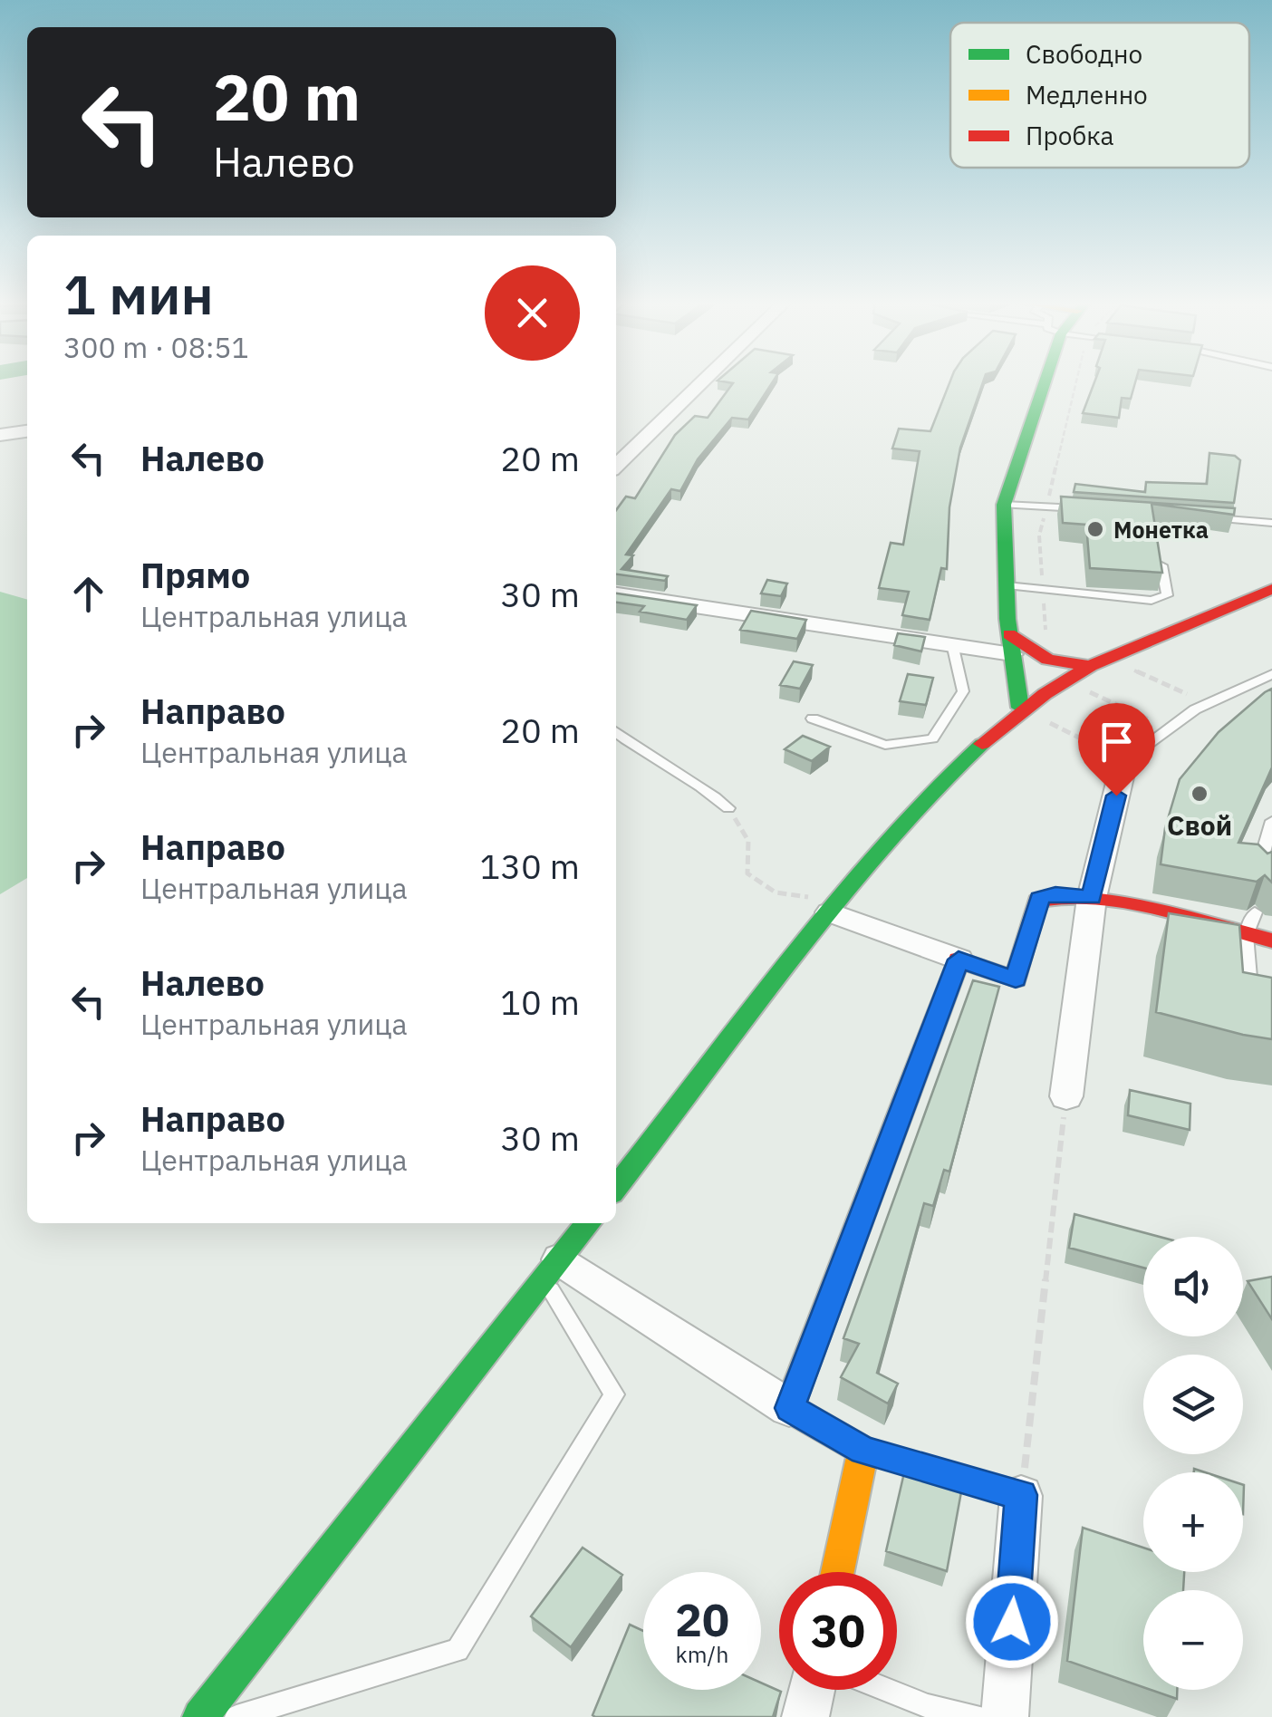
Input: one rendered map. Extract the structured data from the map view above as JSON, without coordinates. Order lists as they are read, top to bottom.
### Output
{
  "places": ["Монетка", "Свой"],
  "legend": ["Свободно", "Медленно", "Пробка"],
  "page": {
    "turn": ["20 m", "Налево"],
    "heading": ["1 мин", "300 m · 08:51"],
    "list": [
      {
        "name": "Налево",
        "value": "20 m"
      },
      {
        "name": "Прямо",
        "note": "Центральная улица",
        "value": "30 m"
      },
      {
        "name": "Направо",
        "note": "Центральная улица",
        "value": "20 m"
      },
      {
        "name": "Направо",
        "note": "Центральная улица",
        "value": "130 m"
      },
      {
        "name": "Налево",
        "note": "Центральная улица",
        "value": "10 m"
      },
      {
        "name": "Направо",
        "note": "Центральная улица",
        "value": "30 m"
      }
    ],
    "map_buttons": ["+", "−"],
    "speed": "20 km/h",
    "limit": "30"
  }
}
